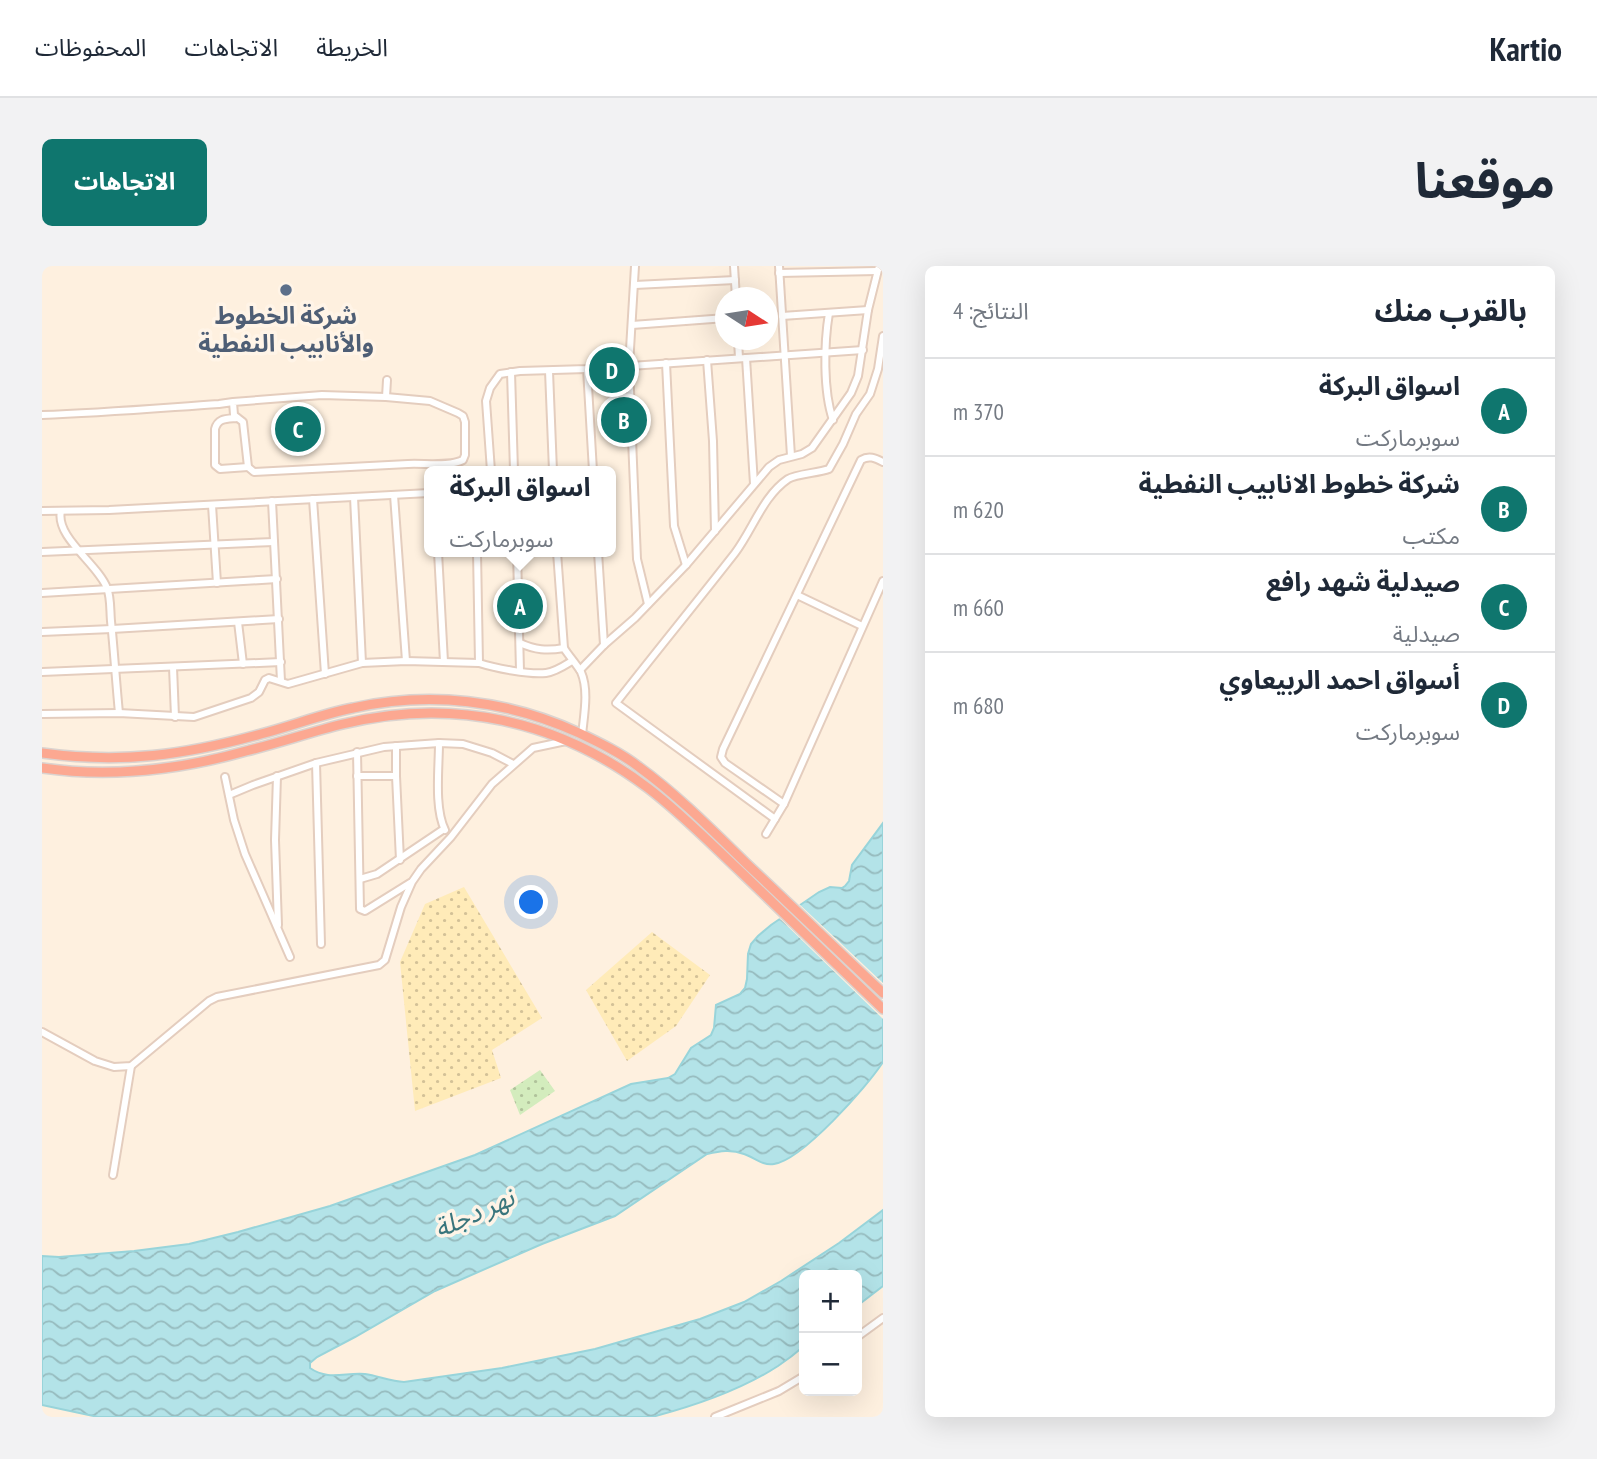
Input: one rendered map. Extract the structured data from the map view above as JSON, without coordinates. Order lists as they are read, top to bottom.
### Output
{
  "water": ["نهر دجلة"],
  "places": ["شركة الخطوط والأنابيب النفطية"],
  "north": "right",
  "page": {
    "header": "Kartio",
    "nav": ["الخريطة", "الاتجاهات", "المحفوظات"],
    "title": "موقعنا",
    "buttons": "الاتجاهات",
    "heading": ["بالقرب منك", "النتائج: 4"],
    "pins": [
      "D",
      "B",
      "C",
      "A"
    ],
    "list": [
      {
        "mark": "A",
        "name": "اسواق البركة",
        "note": "سوبرماركت",
        "value": "370 m"
      },
      {
        "mark": "B",
        "name": "شركة خطوط الانابيب النفطية",
        "note": "مكتب",
        "value": "620 m"
      },
      {
        "mark": "C",
        "name": "صيدلية شهد رافع",
        "note": "صيدلية",
        "value": "660 m"
      },
      {
        "mark": "D",
        "name": "أسواق احمد الربيعاوي",
        "note": "سوبرماركت",
        "value": "680 m"
      }
    ],
    "popup": ["اسواق البركة", "سوبرماركت"],
    "map_buttons": ["+", "−"]
  }
}
